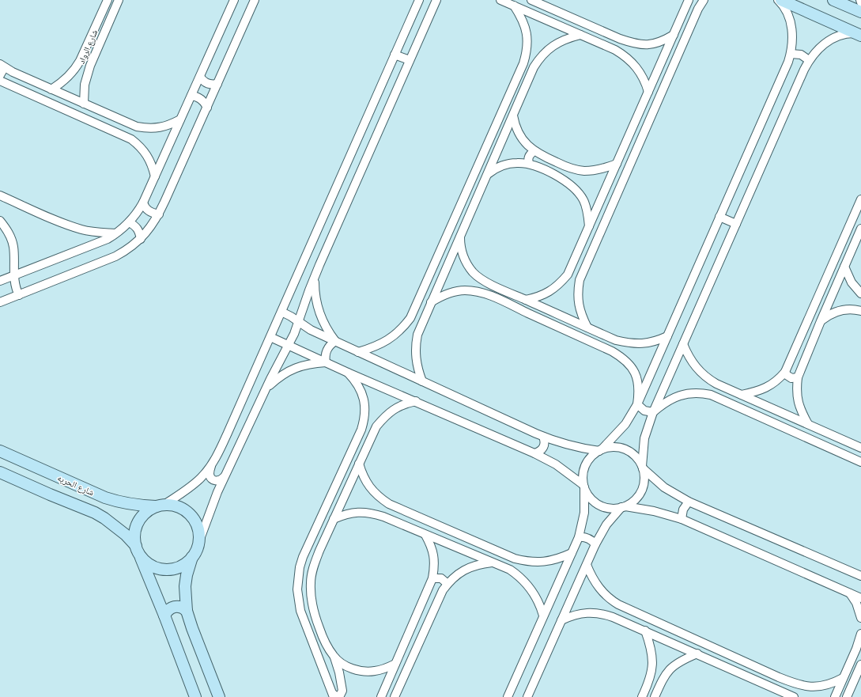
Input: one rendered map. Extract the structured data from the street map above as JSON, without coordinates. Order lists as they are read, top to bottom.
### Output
{
  "streets": {
    "street": ["شارع الرواد", "شارع الحريه"]
  }
}
